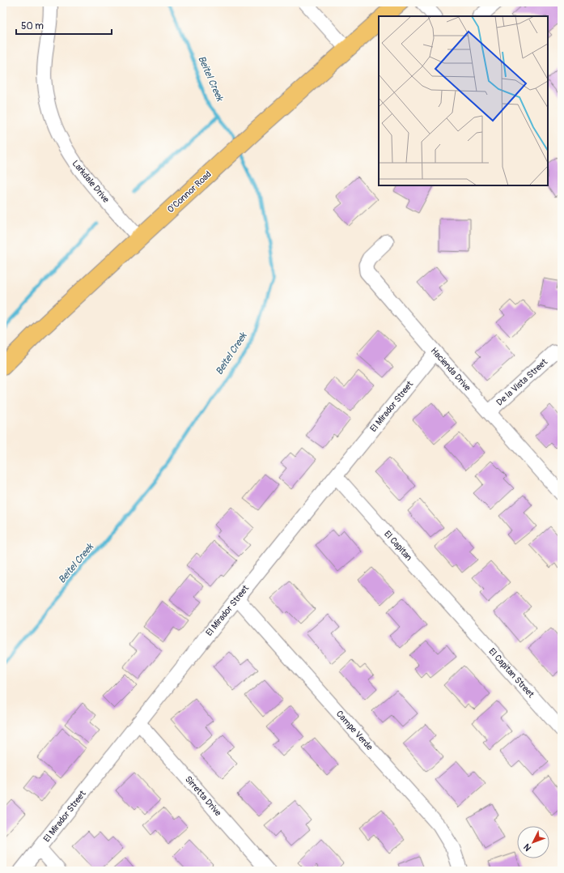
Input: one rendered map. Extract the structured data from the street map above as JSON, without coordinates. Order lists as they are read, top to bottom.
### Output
{
  "streets": {
    "main road": ["O'Connor Road"],
    "street": [
      "Larkdale Drive",
      "Hacienda Drive",
      "De la Vista Street",
      "El Mirador Street",
      "El Capitan",
      "El Capitan Street",
      "Campe Verde",
      "Sirretta Drive"
    ]
  },
  "crossings": [
    ["Larkdale Drive", "O'Connor Road"],
    ["Hacienda Drive", "De la Vista Street"],
    ["Hacienda Drive", "El Mirador Street"],
    ["El Mirador Street", "El Capitan"],
    ["El Mirador Street", "Campe Verde"],
    ["El Mirador Street", "Sirretta Drive"],
    ["El Capitan", "El Capitan Street"]
  ],
  "water": ["Beitel Creek"],
  "scale_bar": "50 m",
  "north": "bottom left"
}
